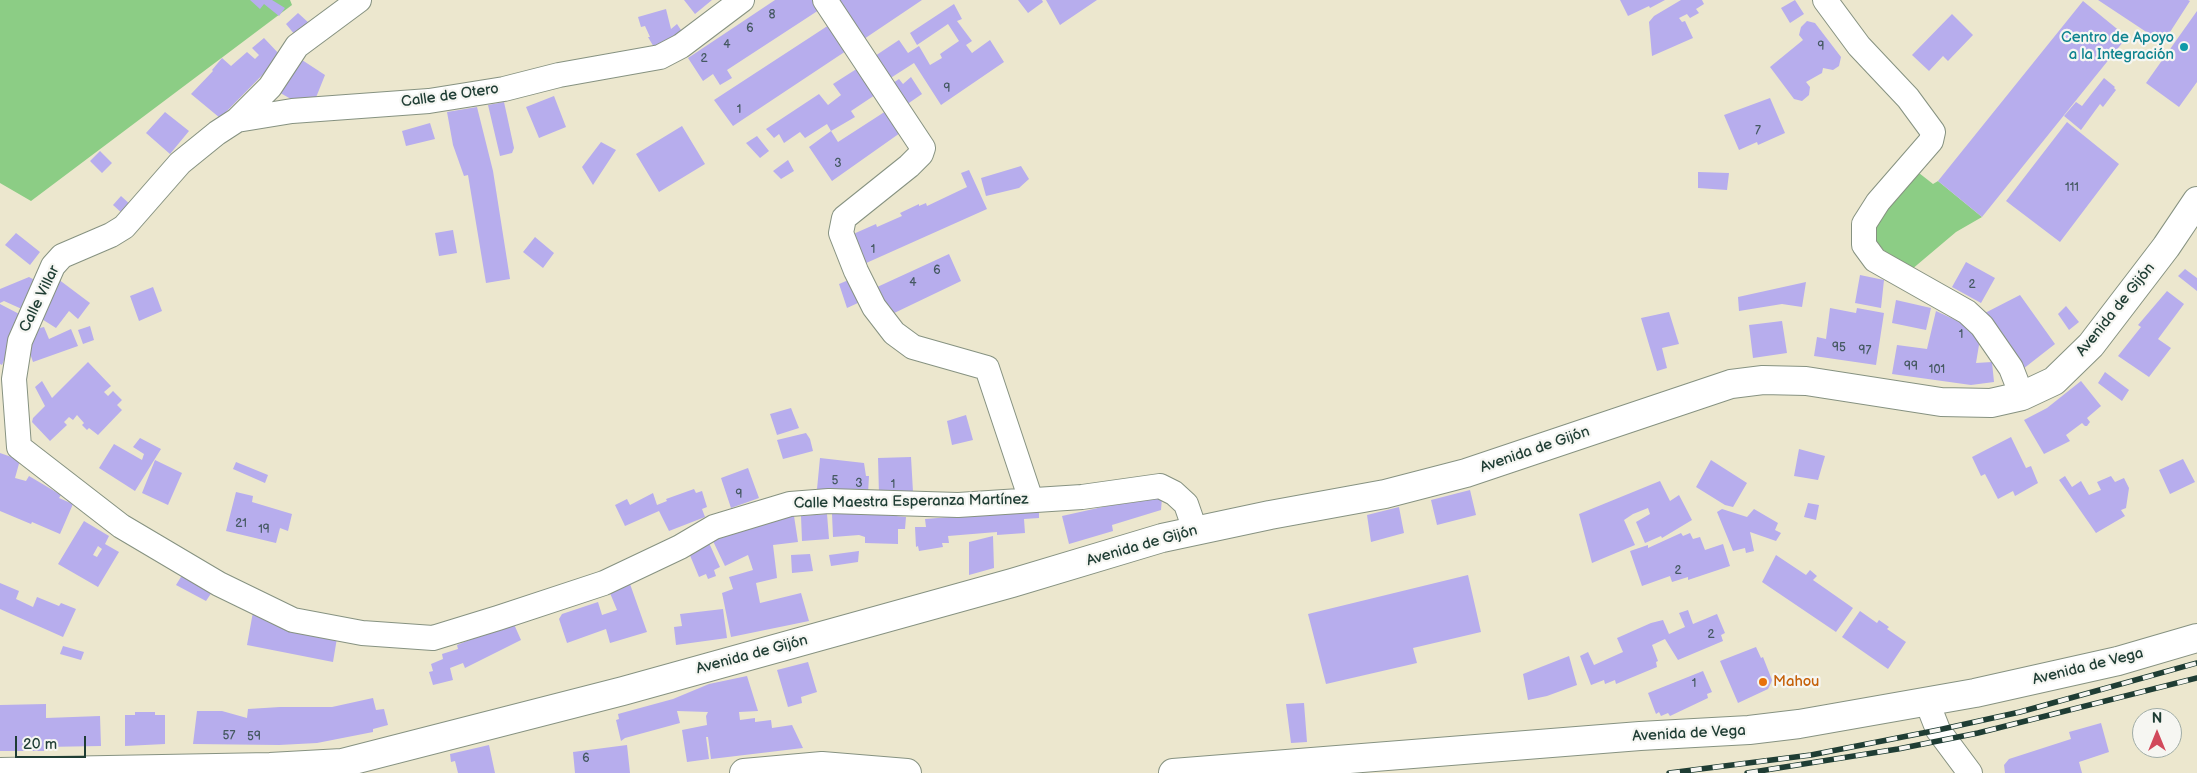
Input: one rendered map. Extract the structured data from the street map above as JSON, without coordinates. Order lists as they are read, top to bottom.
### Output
{
  "streets": {
    "street": [
      "Calle de Otero",
      "Calle Villar",
      "Avenida de Gijón",
      "Calle Maestra Esperanza Martínez",
      "Avenida de Vega"
    ]
  },
  "crossings": [
    ["Calle de Otero", "Calle Villar"],
    ["Calle Villar", "Calle Maestra Esperanza Martínez"],
    ["Avenida de Gijón", "Calle Maestra Esperanza Martínez"]
  ],
  "places": ["Centro de Apoyo a la Integración", "Mahou"],
  "house_numbers": [
    "8",
    "6",
    "4",
    "9",
    "2",
    "9",
    "1",
    "7",
    "3",
    "111",
    "1",
    "6",
    "4",
    "2",
    "1",
    "95",
    "97",
    "99",
    "101",
    "5",
    "3",
    "1",
    "9",
    "21",
    "19",
    "2",
    "2",
    "1",
    "57",
    "59",
    "6"
  ],
  "scale_bar": "20 m",
  "north": "top"
}
